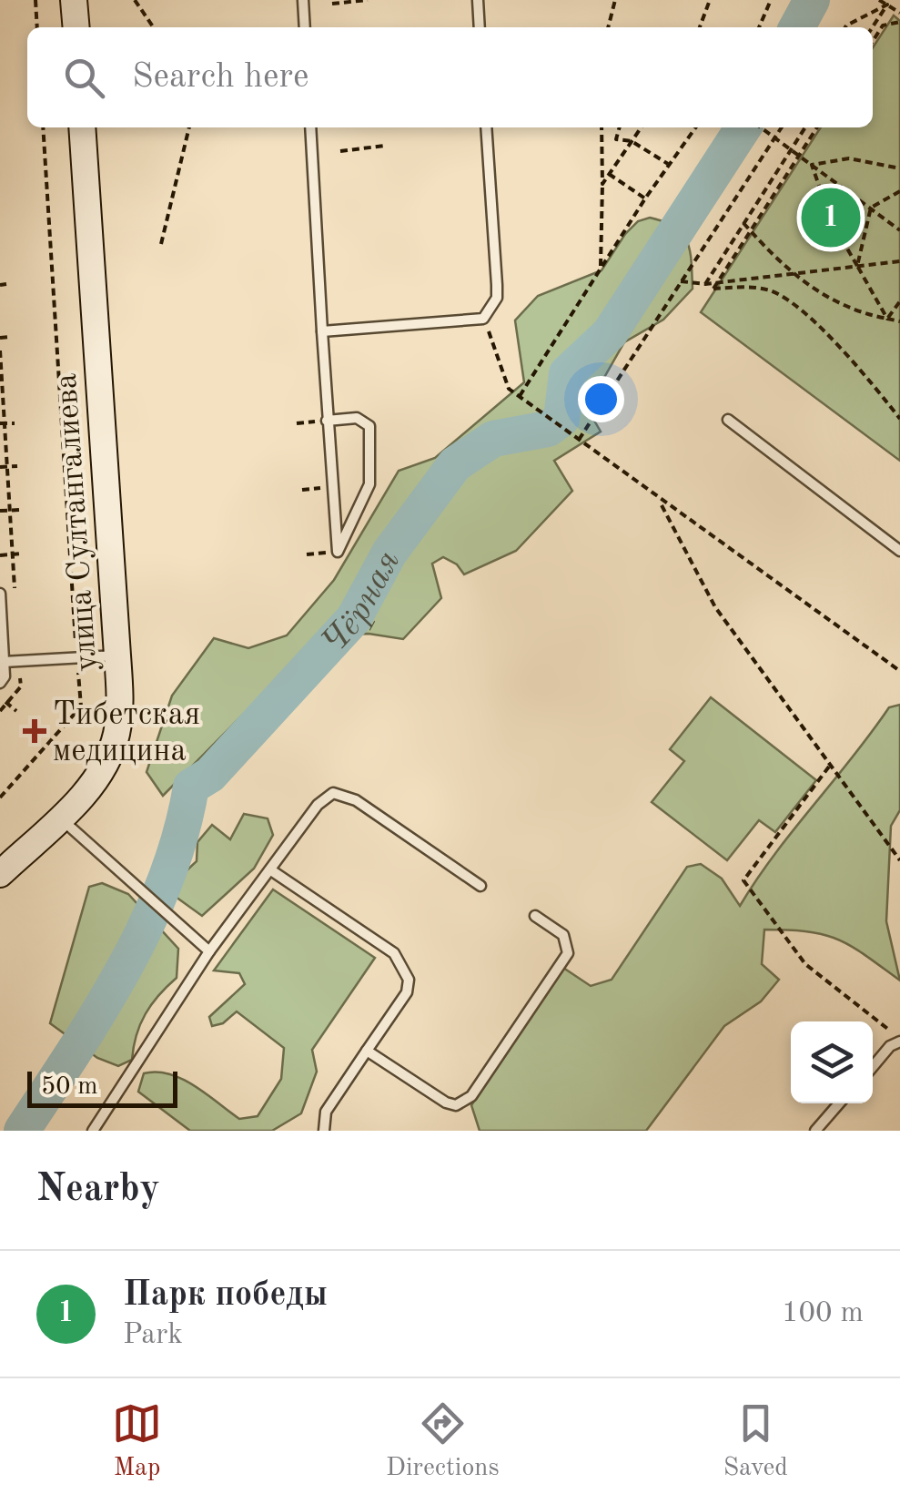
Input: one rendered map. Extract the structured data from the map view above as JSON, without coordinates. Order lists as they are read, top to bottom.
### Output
{
  "streets": {
    "street": ["улица Султангалиева"]
  },
  "water": ["Чёрная"],
  "places": {
    "health": ["Тибетская медицина"]
  },
  "scale_bar": "50 m",
  "page": {
    "search": "Search here",
    "pins": "1",
    "scale": "50 m",
    "heading": "Nearby",
    "list": [
      {
        "mark": "1",
        "name": "Парк победы",
        "note": "Park",
        "value": "100 m"
      }
    ],
    "nav": ["Map", "Directions", "Saved"]
  }
}
